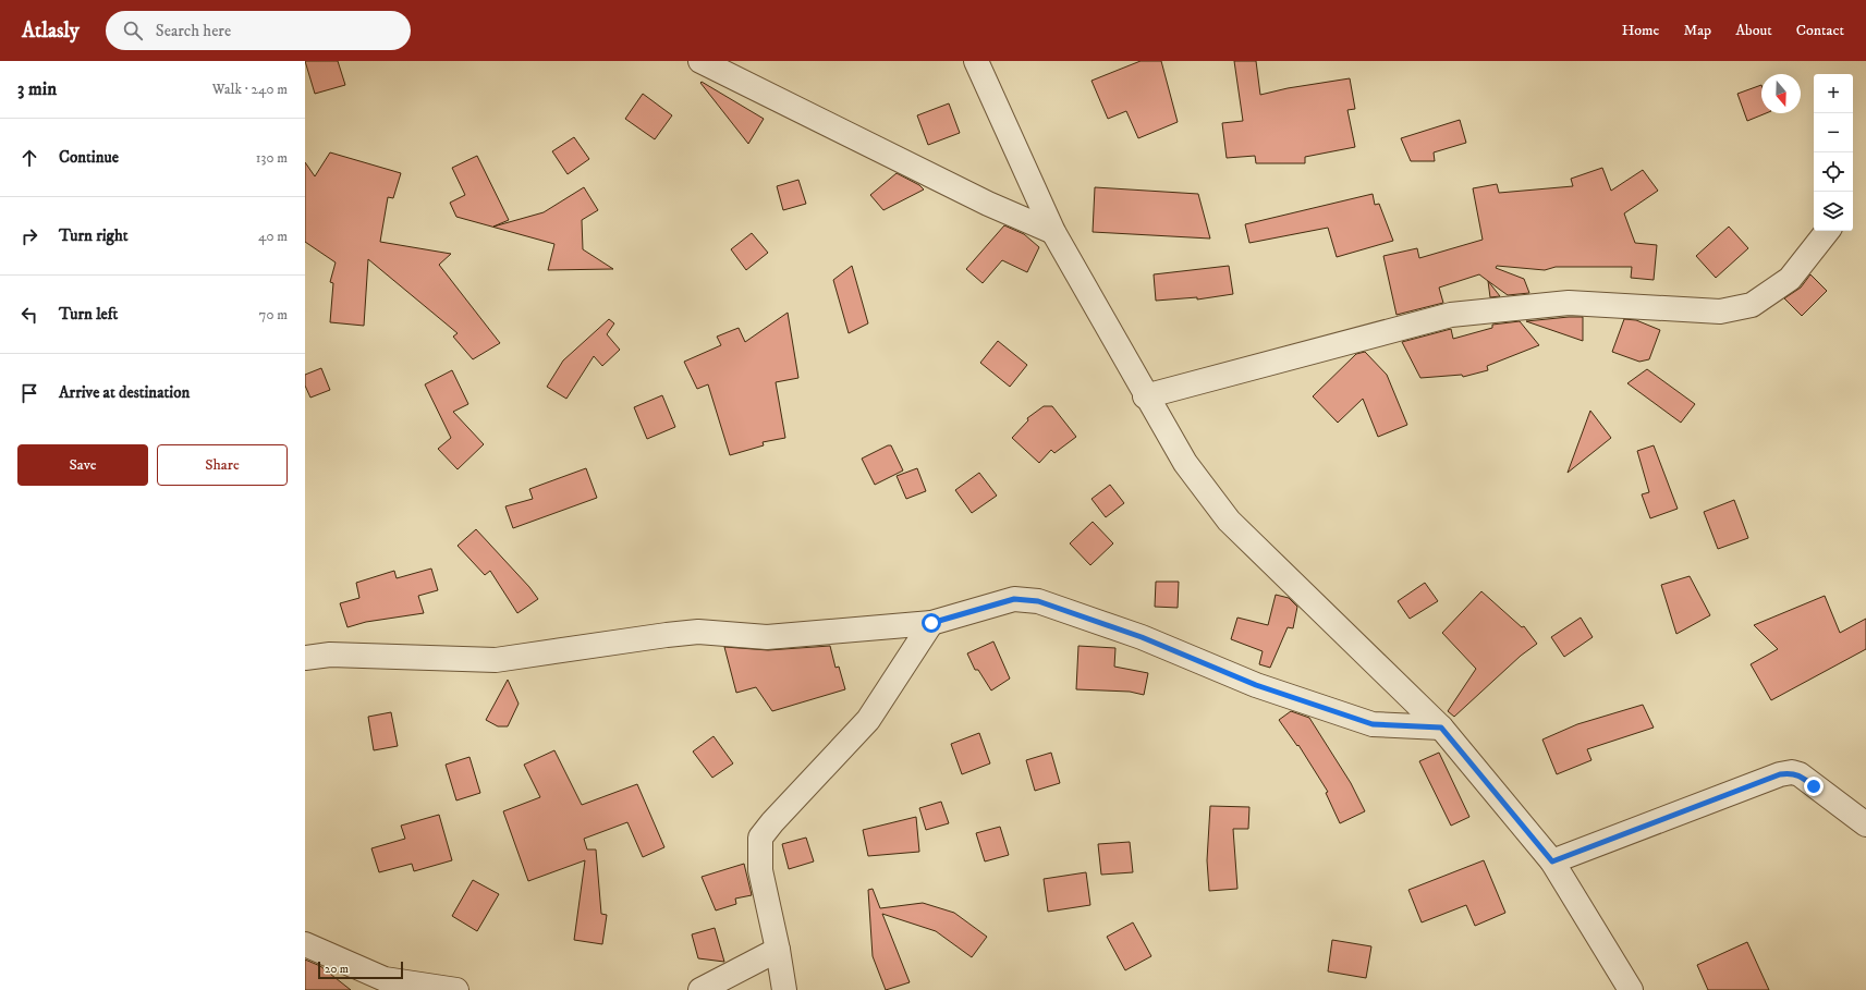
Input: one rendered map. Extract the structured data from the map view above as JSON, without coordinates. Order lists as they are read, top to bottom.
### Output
{
  "scale_bar": "20 m",
  "north": "bottom",
  "page": {
    "header": "Atlasly",
    "search": "Search here",
    "nav": [
      "Home",
      "Map",
      "About",
      "Contact"
    ],
    "heading": ["3 min", "Walk · 240 m"],
    "map_buttons": ["+", "−"],
    "list": [
      ["Continue", "130 m"],
      ["Turn right", "40 m"],
      ["Turn left", "70 m"],
      "Arrive at destination"
    ],
    "buttons": ["Save", "Share"],
    "scale": "20 m"
  }
}
